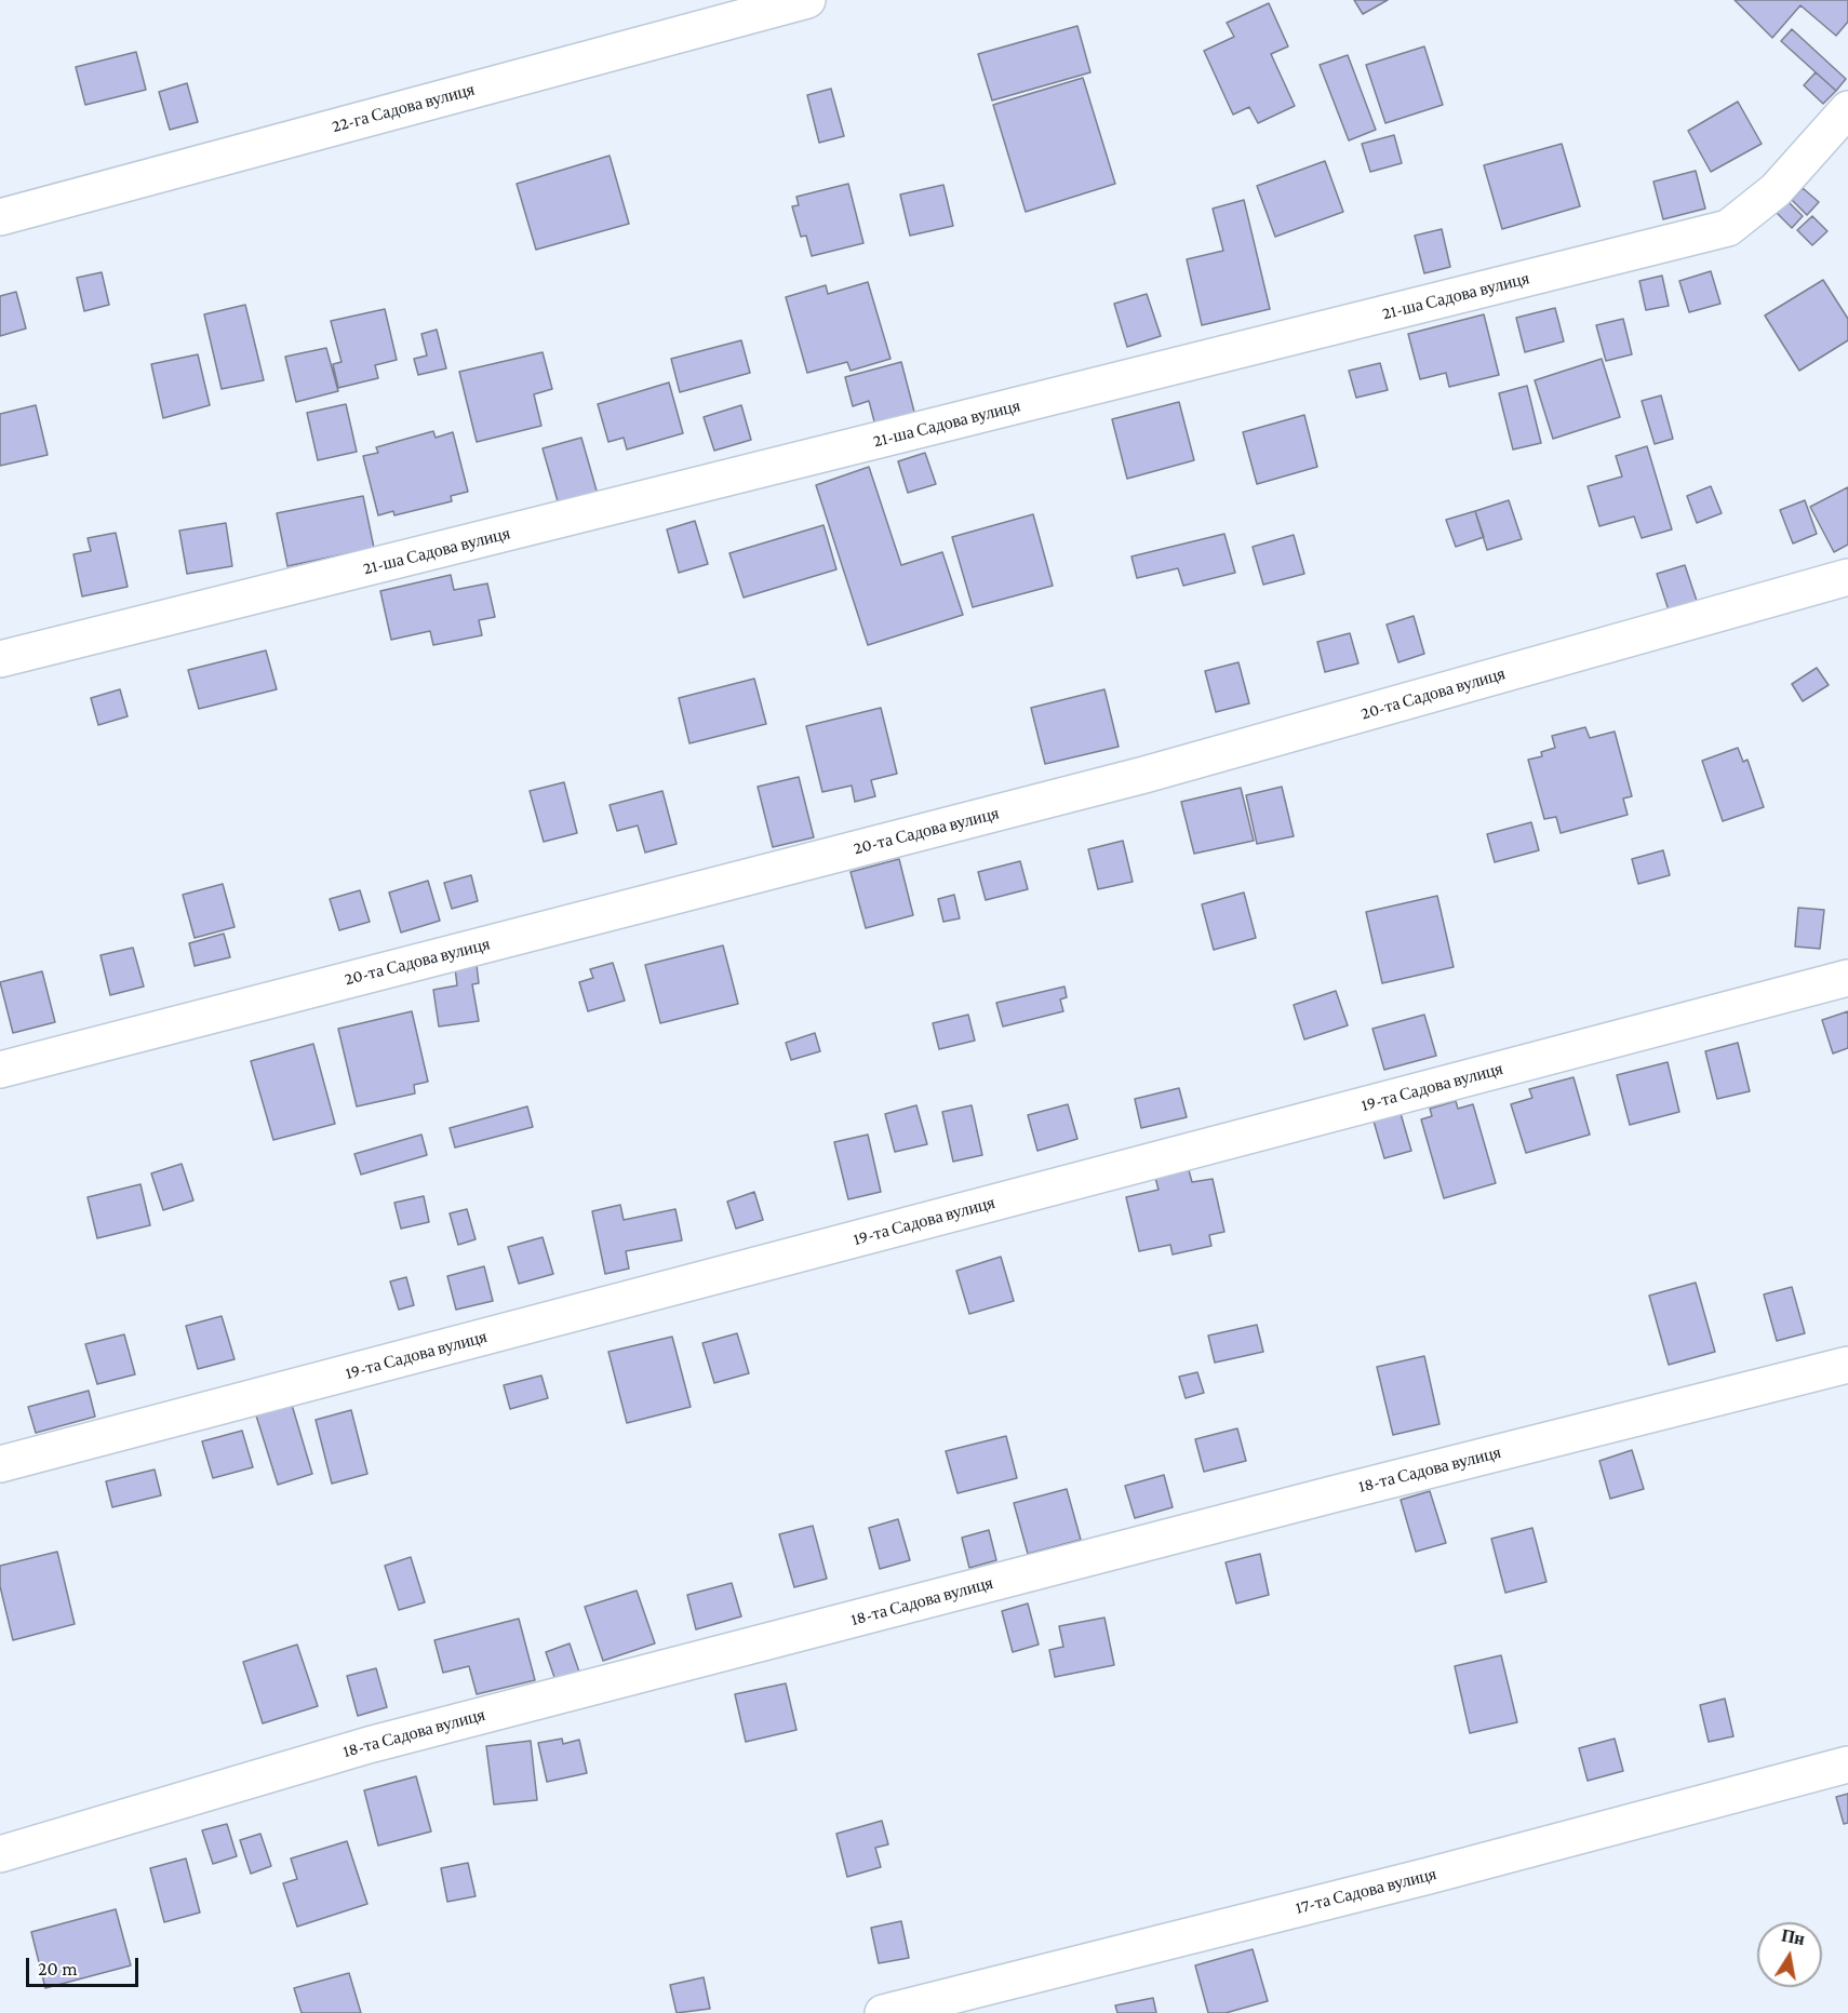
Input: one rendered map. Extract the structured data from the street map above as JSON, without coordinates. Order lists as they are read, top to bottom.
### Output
{
  "streets": {
    "street": [
      "22-га Садова вулиця",
      "21-ша Садова вулиця",
      "20-та Садова вулиця",
      "19-та Садова вулиця",
      "18-та Садова вулиця",
      "17-та Садова вулиця"
    ]
  },
  "scale_bar": "20 m",
  "north": "top"
}
